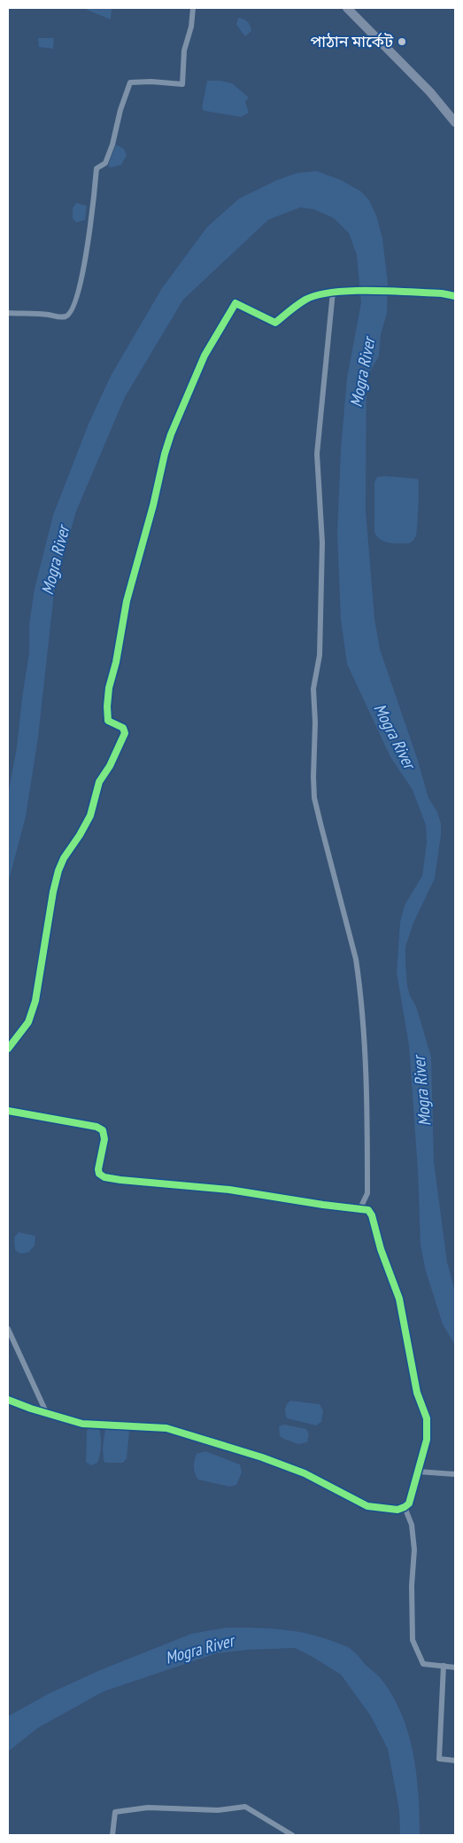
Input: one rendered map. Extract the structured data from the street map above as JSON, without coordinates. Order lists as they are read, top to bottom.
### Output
{
  "water": ["Mogra River"],
  "places": ["পাঠান মার্কেট"]
}
